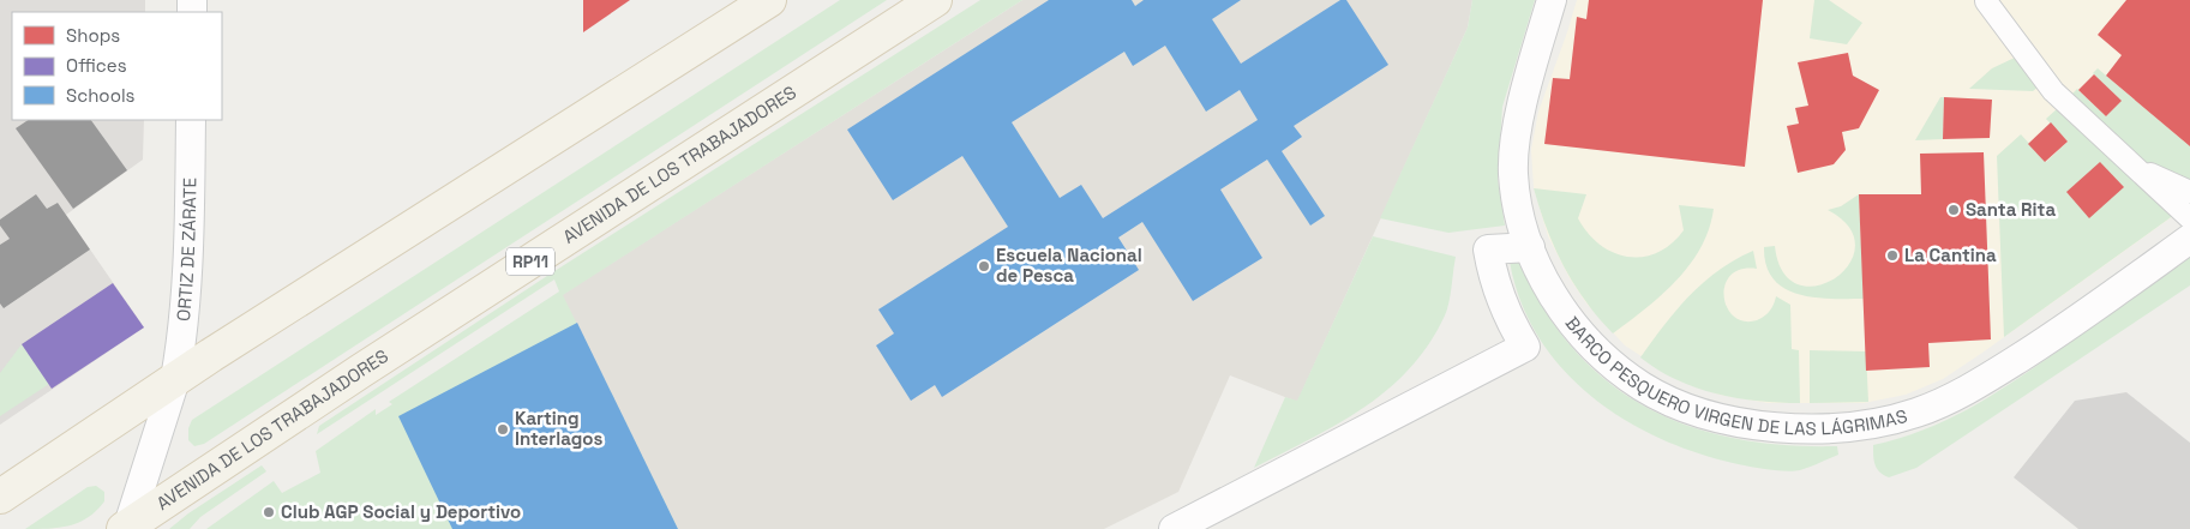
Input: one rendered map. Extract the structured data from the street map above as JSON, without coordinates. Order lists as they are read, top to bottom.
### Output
{
  "streets": {
    "main road": ["AVENIDA DE LOS TRABAJADORES", "RP11"],
    "street": ["ORTIZ DE ZÁRATE", "BARCO PESQUERO VIRGEN DE LAS LÁGRIMAS"]
  },
  "crossings": [
    ["AVENIDA DE LOS TRABAJADORES", "ORTIZ DE ZÁRATE"]
  ],
  "places": [
    "Santa Rita",
    "La Cantina",
    "Escuela Nacional de Pesca",
    "Karting Interlagos",
    "Club AGP Social y Deportivo"
  ],
  "legend": ["Shops", "Offices", "Schools"]
}
